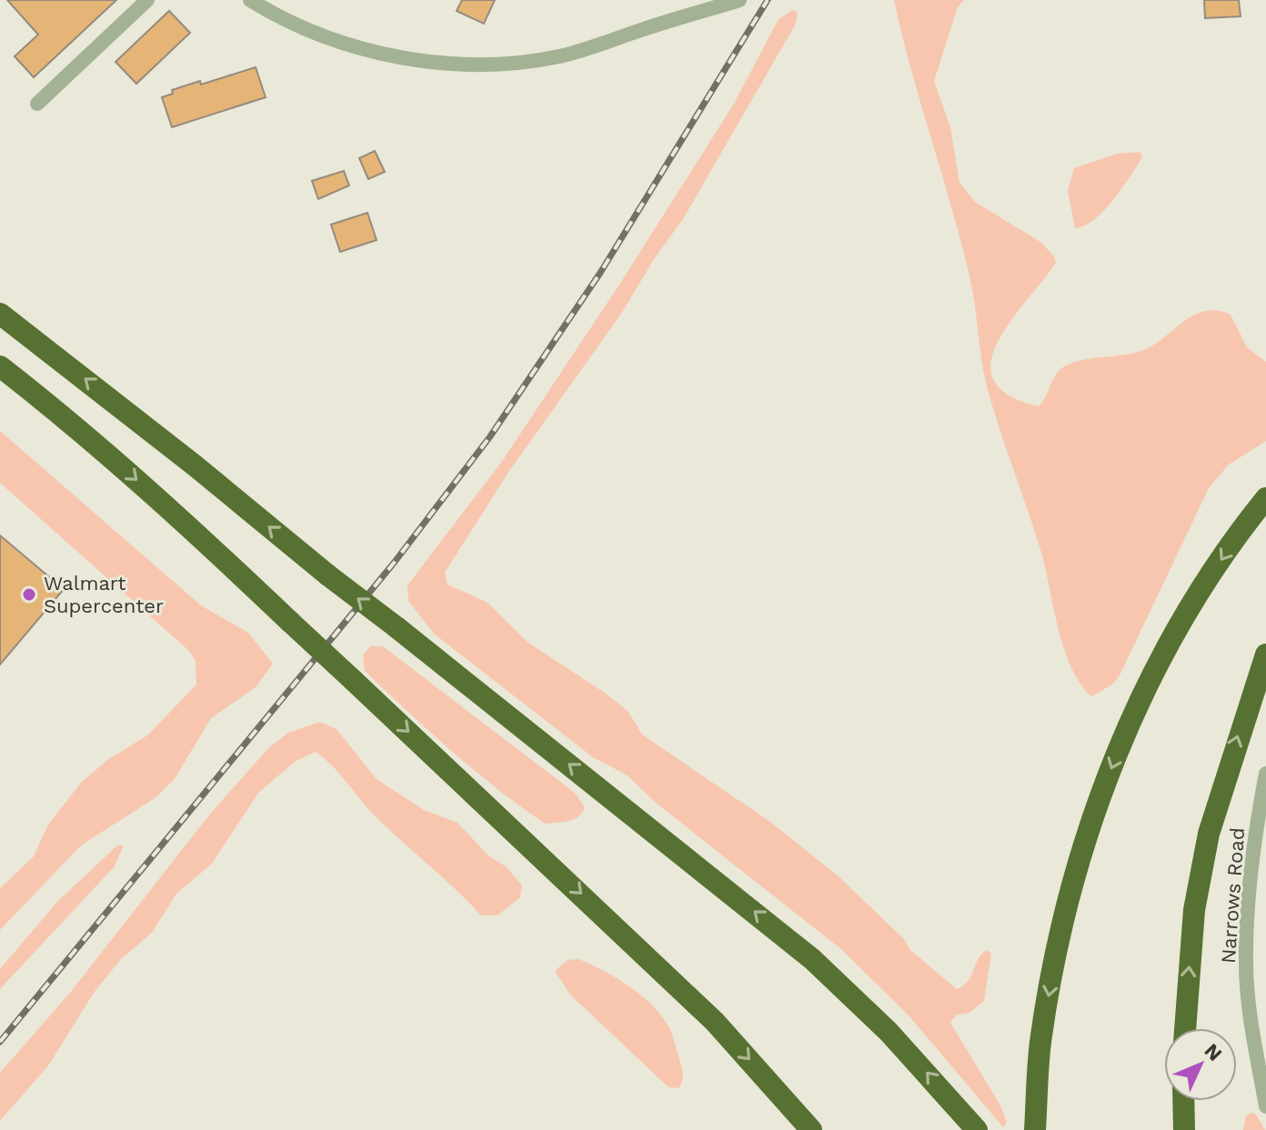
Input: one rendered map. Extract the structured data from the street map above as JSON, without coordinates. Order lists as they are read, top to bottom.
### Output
{
  "streets": {
    "street": ["Narrows Road"]
  },
  "places": ["Walmart Supercenter"],
  "north": "top right"
}
